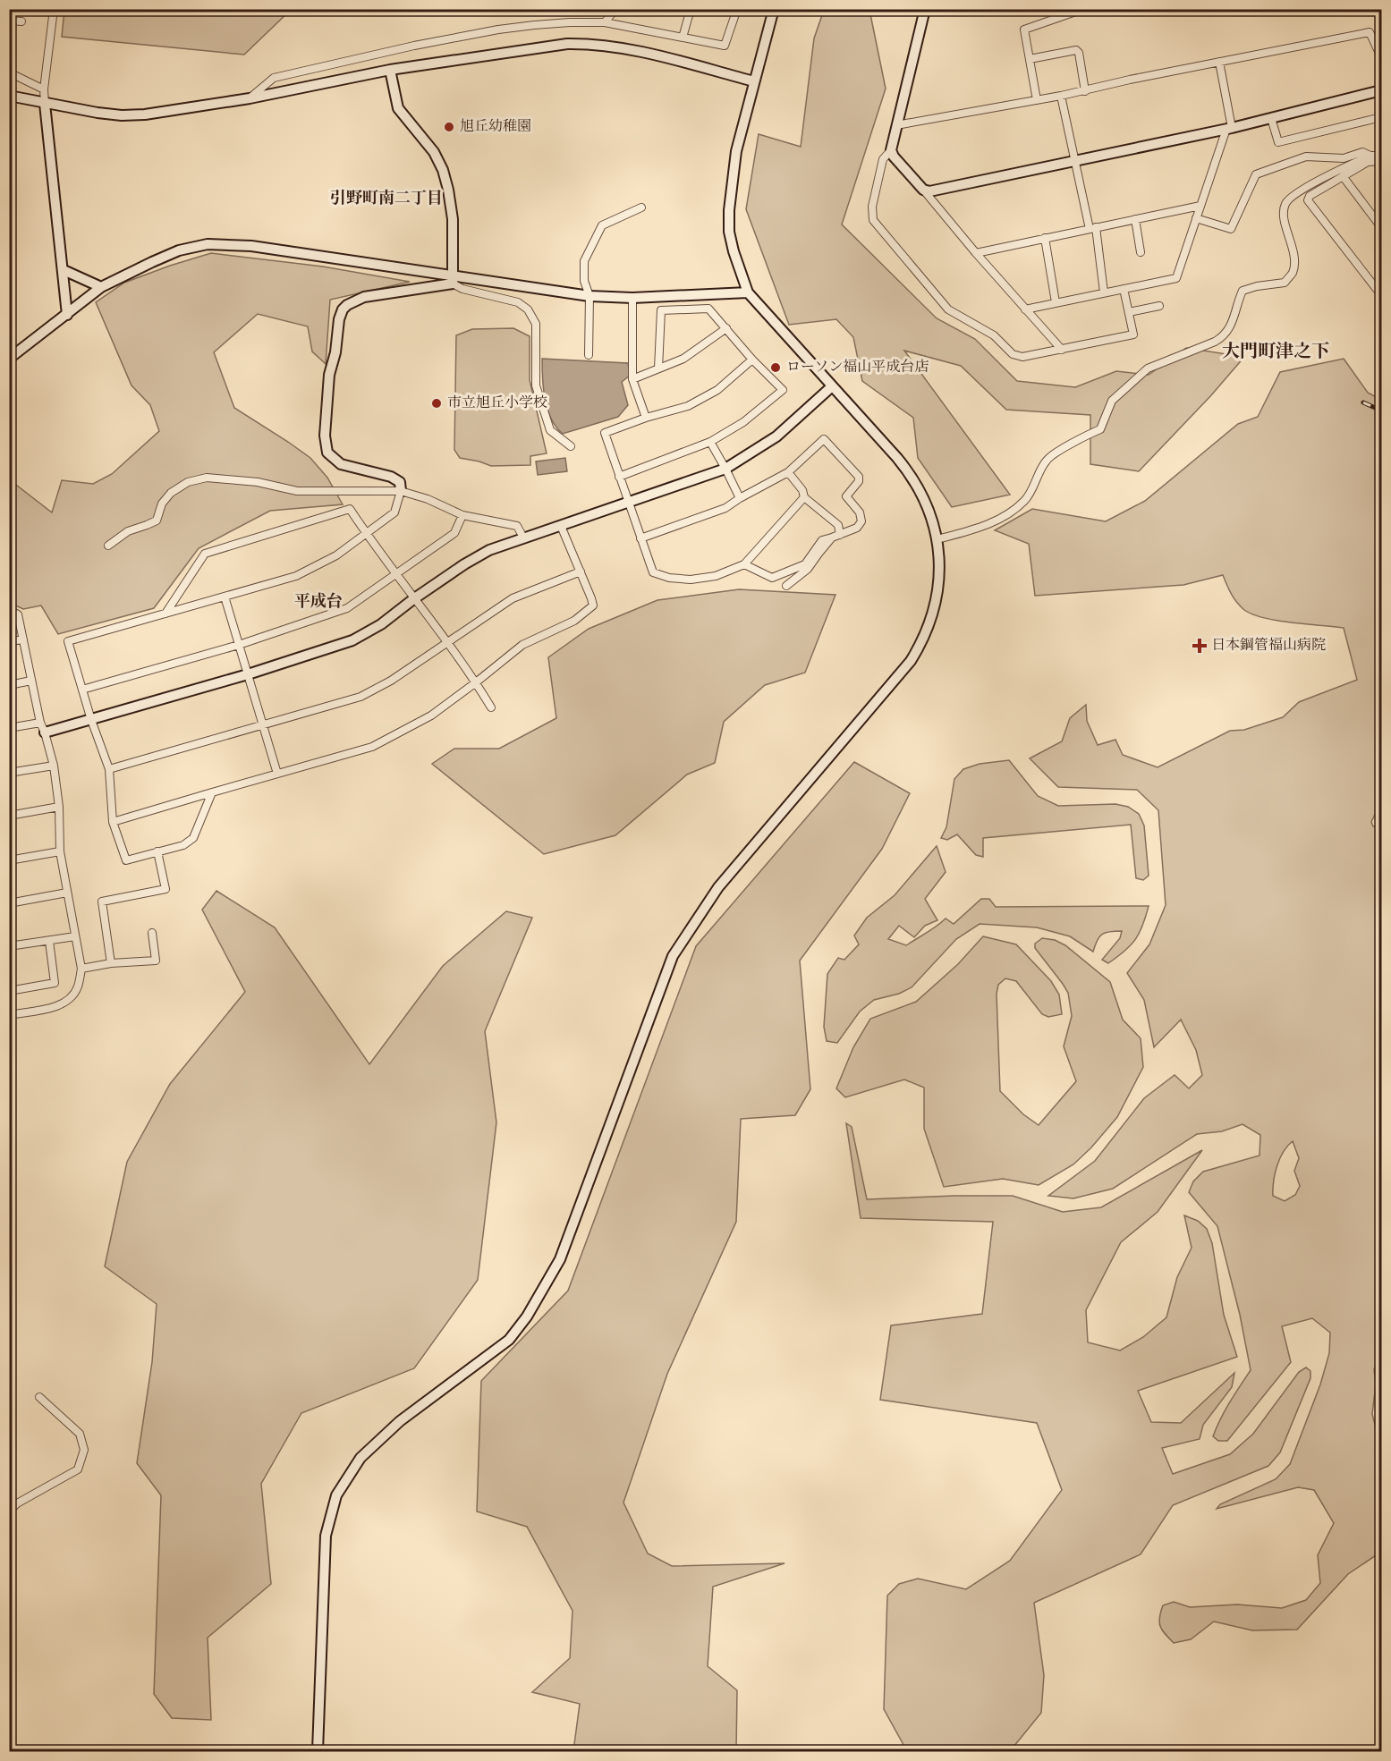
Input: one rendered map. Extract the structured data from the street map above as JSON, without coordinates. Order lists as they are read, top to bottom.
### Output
{
  "districts": ["引野町南二丁目", "大門町津之下", "平成台"],
  "places": {
    "other": ["旭丘幼稚園", "ローソン福山平成台店", "市立旭丘小学校"],
    "health": ["日本鋼管福山病院"]
  }
}
